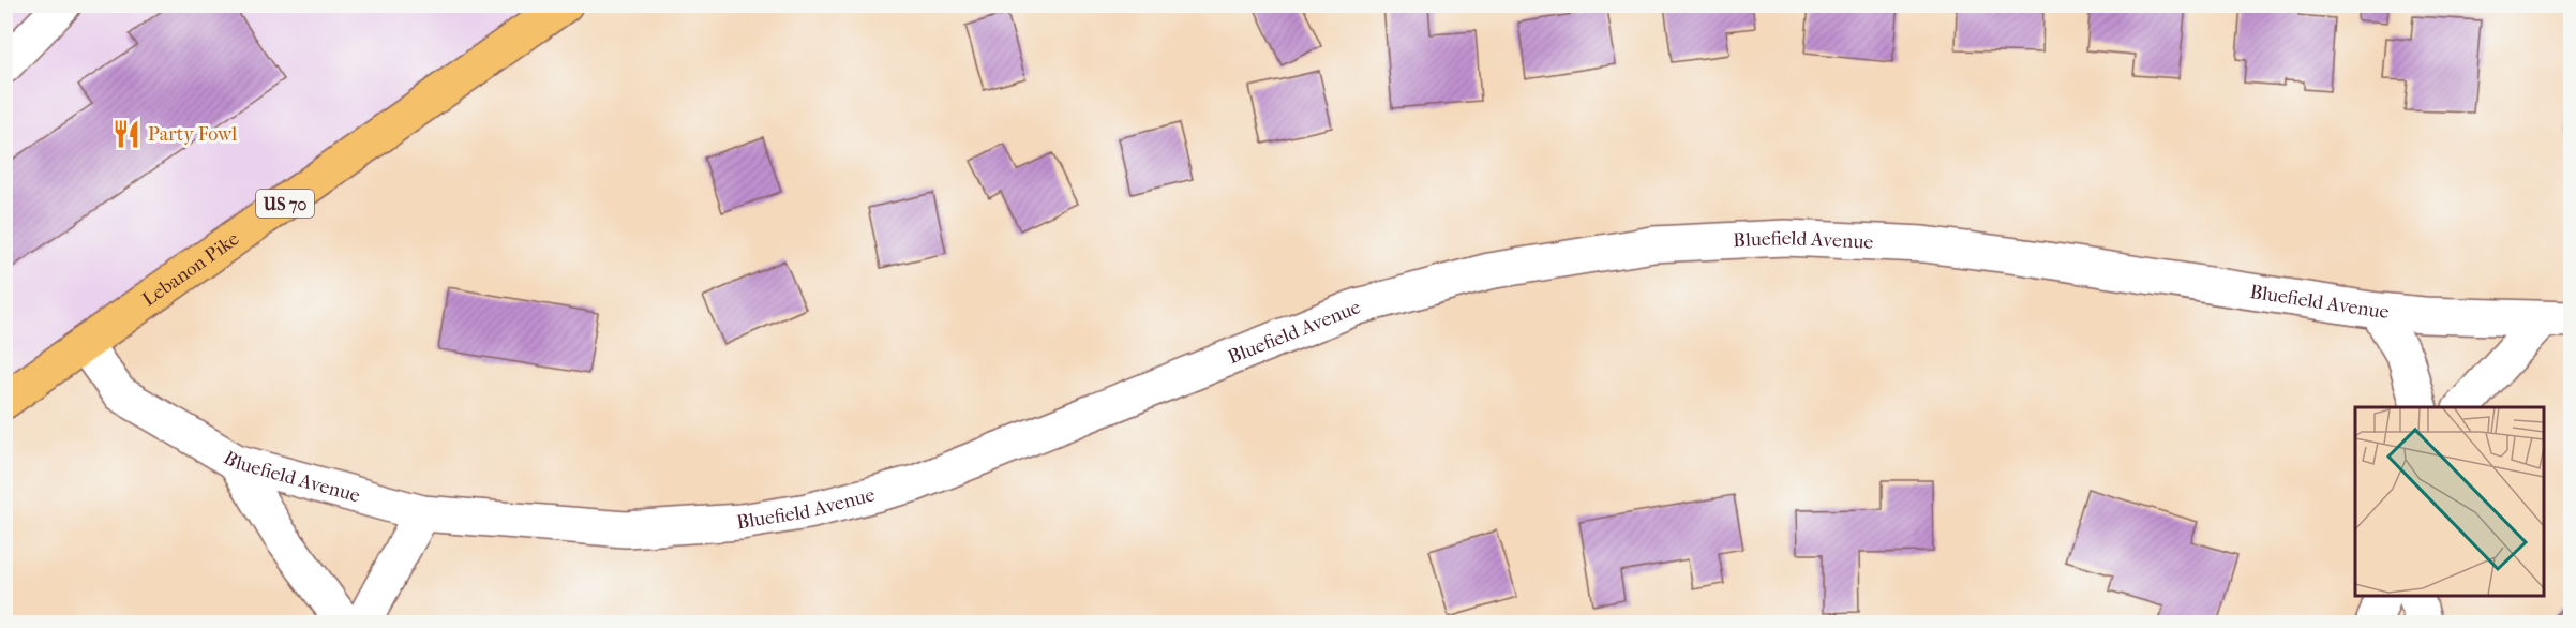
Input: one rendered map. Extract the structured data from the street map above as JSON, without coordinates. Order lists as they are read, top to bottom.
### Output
{
  "streets": {
    "main road": ["US 70", "Lebanon Pike"],
    "street": ["Bluefield Avenue"]
  },
  "crossings": [
    ["Bluefield Avenue", "Lebanon Pike"]
  ],
  "places": {
    "restaurant": ["Party Fowl"]
  }
}
